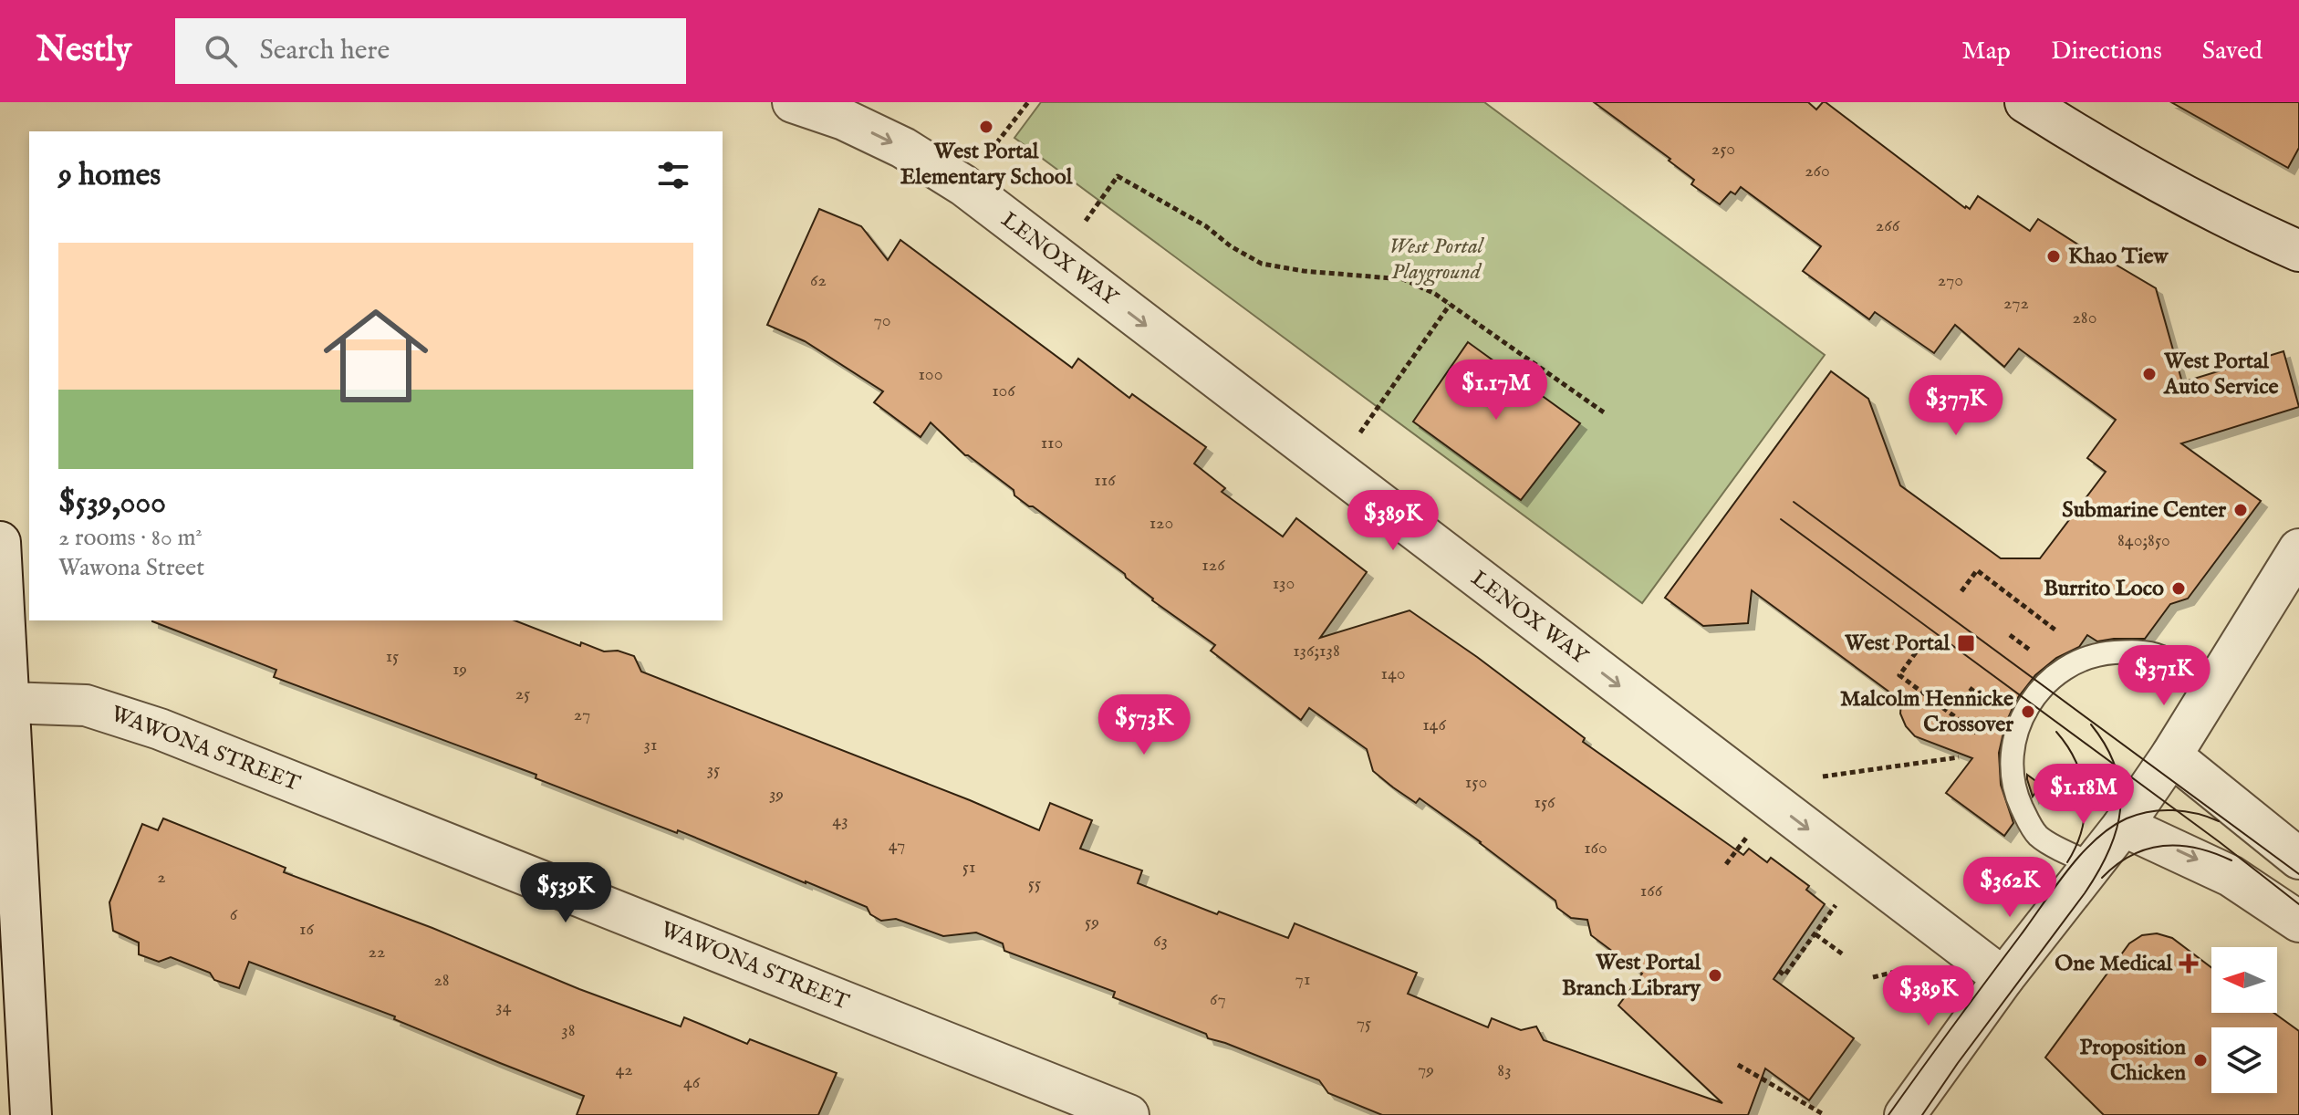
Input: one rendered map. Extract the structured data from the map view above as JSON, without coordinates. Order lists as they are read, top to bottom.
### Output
{
  "streets": {
    "street": ["LENOX WAY", "WAWONA STREET"]
  },
  "one_way": ["LENOX WAY"],
  "parks": ["West Portal Playground"],
  "places": {
    "other": [
      "West Portal Elementary School",
      "Khao Tiew",
      "West Portal Auto Service",
      "Submarine Center",
      "Burrito Loco",
      "Malcolm Hennicke Crossover",
      "West Portal Branch Library",
      "Proposition Chicken"
    ],
    "transit": ["West Portal"],
    "health": ["One Medical"]
  },
  "house_numbers": [
    "250",
    "260",
    "266",
    "62",
    "270",
    "272",
    "280",
    "70",
    "100",
    "106",
    "110",
    "116",
    "120",
    "840;850",
    "126",
    "130",
    "136;138",
    "15",
    "19",
    "140",
    "25",
    "27",
    "146",
    "31",
    "35",
    "150",
    "39",
    "156",
    "43",
    "47",
    "160",
    "51",
    "2",
    "55",
    "166",
    "6",
    "59",
    "16",
    "63",
    "22",
    "71",
    "28",
    "67",
    "34",
    "75",
    "38",
    "42",
    "79",
    "83",
    "46"
  ],
  "north": "left",
  "page": {
    "header": "Nestly",
    "search": "Search here",
    "nav": ["Map", "Directions", "Saved"],
    "heading": "9 homes",
    "list": [
      {
        "name": "$539,000",
        "note": "2 rooms · 80 m² · Wawona Street"
      }
    ],
    "price": [
      "$1.17M",
      "$377K",
      "$389K",
      "$371K",
      "$573K",
      "$1.18M",
      "$362K",
      "$539K",
      "$389K"
    ]
  }
}
